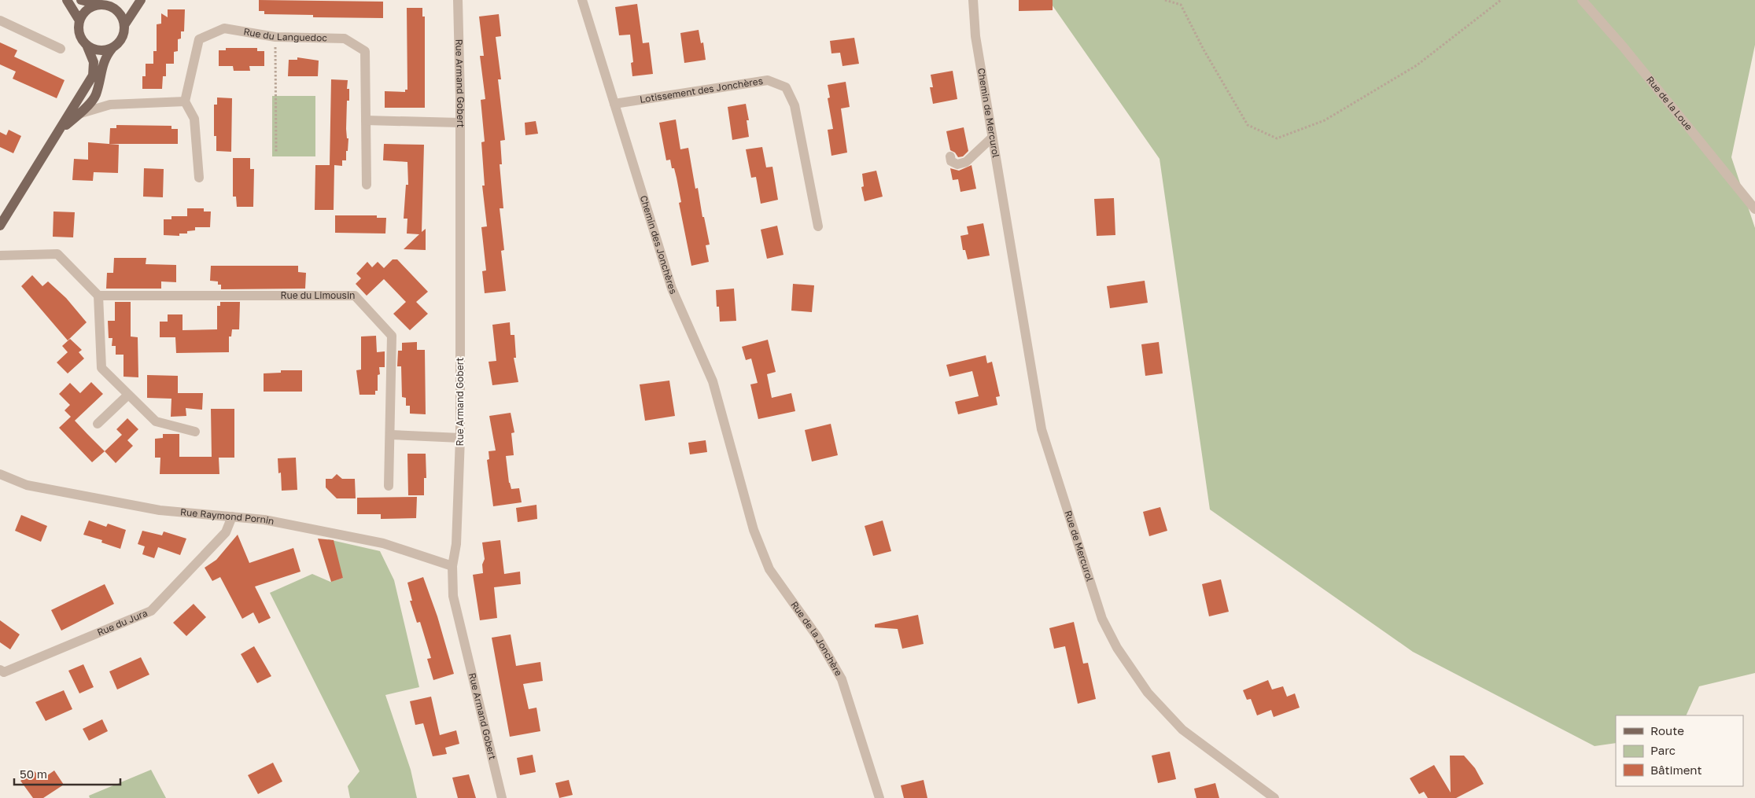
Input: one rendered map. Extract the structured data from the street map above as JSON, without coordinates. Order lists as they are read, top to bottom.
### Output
{
  "streets": {
    "street": [
      "Rue du Languedoc",
      "Rue Armand Gobert",
      "Lotissement des Jonchères",
      "Rue de la Loue",
      "Chemin de Mercurol",
      "Chemin des Jonchères",
      "Rue du Limousin",
      "Rue Raymond Pornin",
      "Rue de Mercurol",
      "Rue du Jura",
      "Rue de la Jonchère"
    ]
  },
  "crossings": [
    ["Rue Armand Gobert", "Rue Raymond Pornin"],
    ["Lotissement des Jonchères", "Chemin des Jonchères"],
    ["Chemin de Mercurol", "Rue de Mercurol"],
    ["Chemin des Jonchères", "Rue de la Jonchère"],
    ["Rue Raymond Pornin", "Rue du Jura"]
  ],
  "legend": ["Route", "Parc", "Bâtiment"],
  "scale_bar": "50 m"
}
